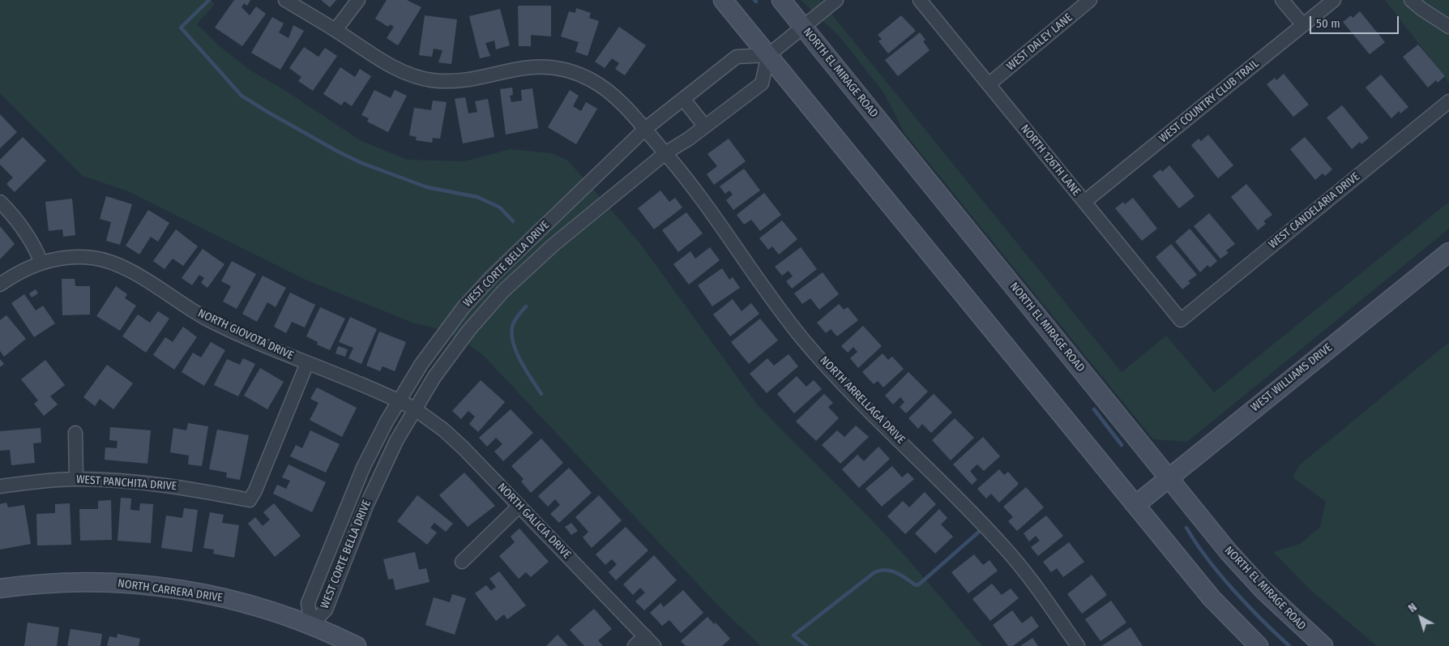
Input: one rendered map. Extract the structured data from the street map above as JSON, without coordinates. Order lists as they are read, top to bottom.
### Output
{
  "streets": {
    "main road": ["NORTH EL MIRAGE ROAD", "WEST WILLIAMS DRIVE", "NORTH CARRERA DRIVE"],
    "street": [
      "WEST DALEY LANE",
      "WEST COUNTRY CLUB TRAIL",
      "NORTH 126TH LANE",
      "WEST CANDELARIA DRIVE",
      "WEST CORTE BELLA DRIVE",
      "NORTH GIOVOTA DRIVE",
      "NORTH ARRELLAGA DRIVE",
      "WEST PANCHITA DRIVE",
      "NORTH GALICIA DRIVE"
    ]
  },
  "crossings": [
    ["WEST DALEY LANE", "NORTH 126TH LANE"],
    ["NORTH EL MIRAGE ROAD", "WEST WILLIAMS DRIVE"],
    ["WEST COUNTRY CLUB TRAIL", "NORTH 126TH LANE"],
    ["NORTH 126TH LANE", "WEST CANDELARIA DRIVE"],
    ["WEST CORTE BELLA DRIVE", "NORTH GIOVOTA DRIVE"],
    ["WEST CORTE BELLA DRIVE", "NORTH ARRELLAGA DRIVE"],
    ["WEST CORTE BELLA DRIVE", "NORTH GALICIA DRIVE"],
    ["WEST CORTE BELLA DRIVE", "NORTH CARRERA DRIVE"],
    ["NORTH GIOVOTA DRIVE", "WEST PANCHITA DRIVE"],
    ["NORTH GIOVOTA DRIVE", "NORTH GALICIA DRIVE"]
  ],
  "scale_bar": "50 m",
  "north": "top left"
}
